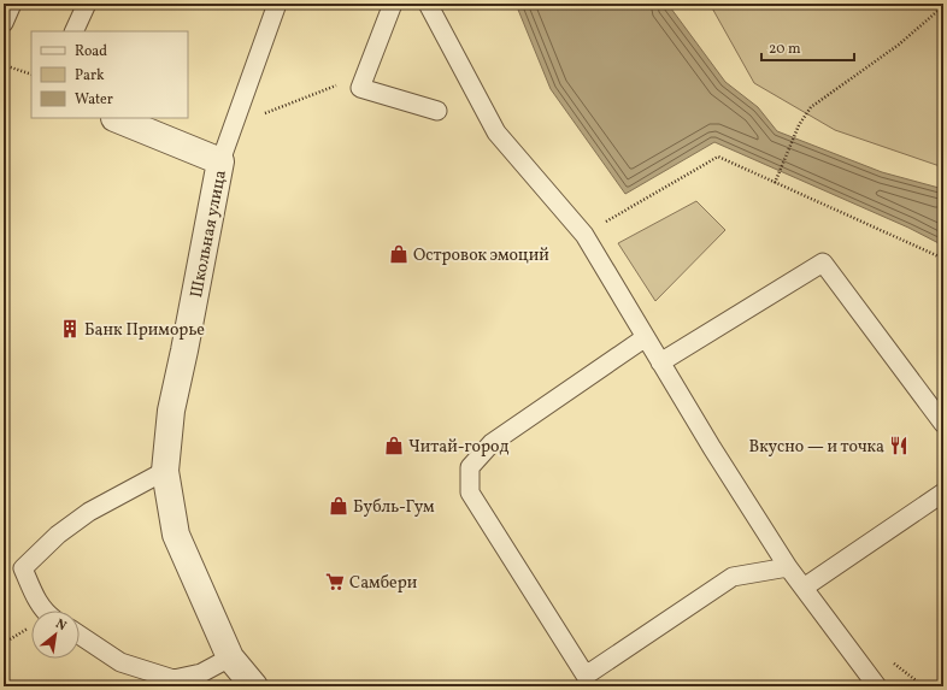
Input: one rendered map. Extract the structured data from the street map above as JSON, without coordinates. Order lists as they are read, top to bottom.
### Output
{
  "streets": {
    "street": ["Школьная улица"]
  },
  "places": {
    "shop": ["Островок эмоций", "Читай-город", "Бубль-Гум"],
    "building": ["Банк Приморье"],
    "restaurant": ["Вкусно — и точка"],
    "supermarket": ["Самбери"]
  },
  "legend": ["Road", "Park", "Water"],
  "scale_bar": "20 m",
  "north": "top right"
}
